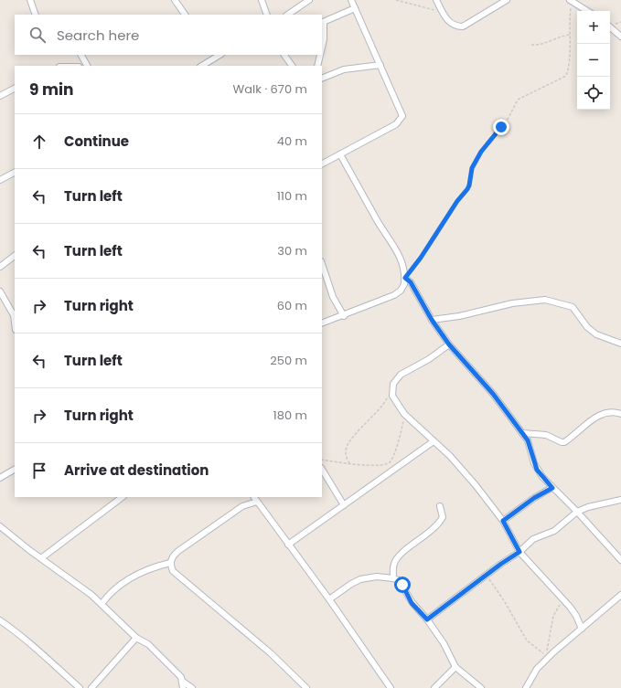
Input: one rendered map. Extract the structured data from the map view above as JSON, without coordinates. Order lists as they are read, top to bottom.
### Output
{
  "page": {
    "map_buttons": ["+", "−"],
    "search": "Search here",
    "heading": ["9 min", "Walk · 670 m"],
    "list": [
      ["Continue", "40 m"],
      ["Turn left", "110 m"],
      ["Turn left", "30 m"],
      ["Turn right", "60 m"],
      ["Turn left", "250 m"],
      ["Turn right", "180 m"],
      "Arrive at destination"
    ]
  }
}
